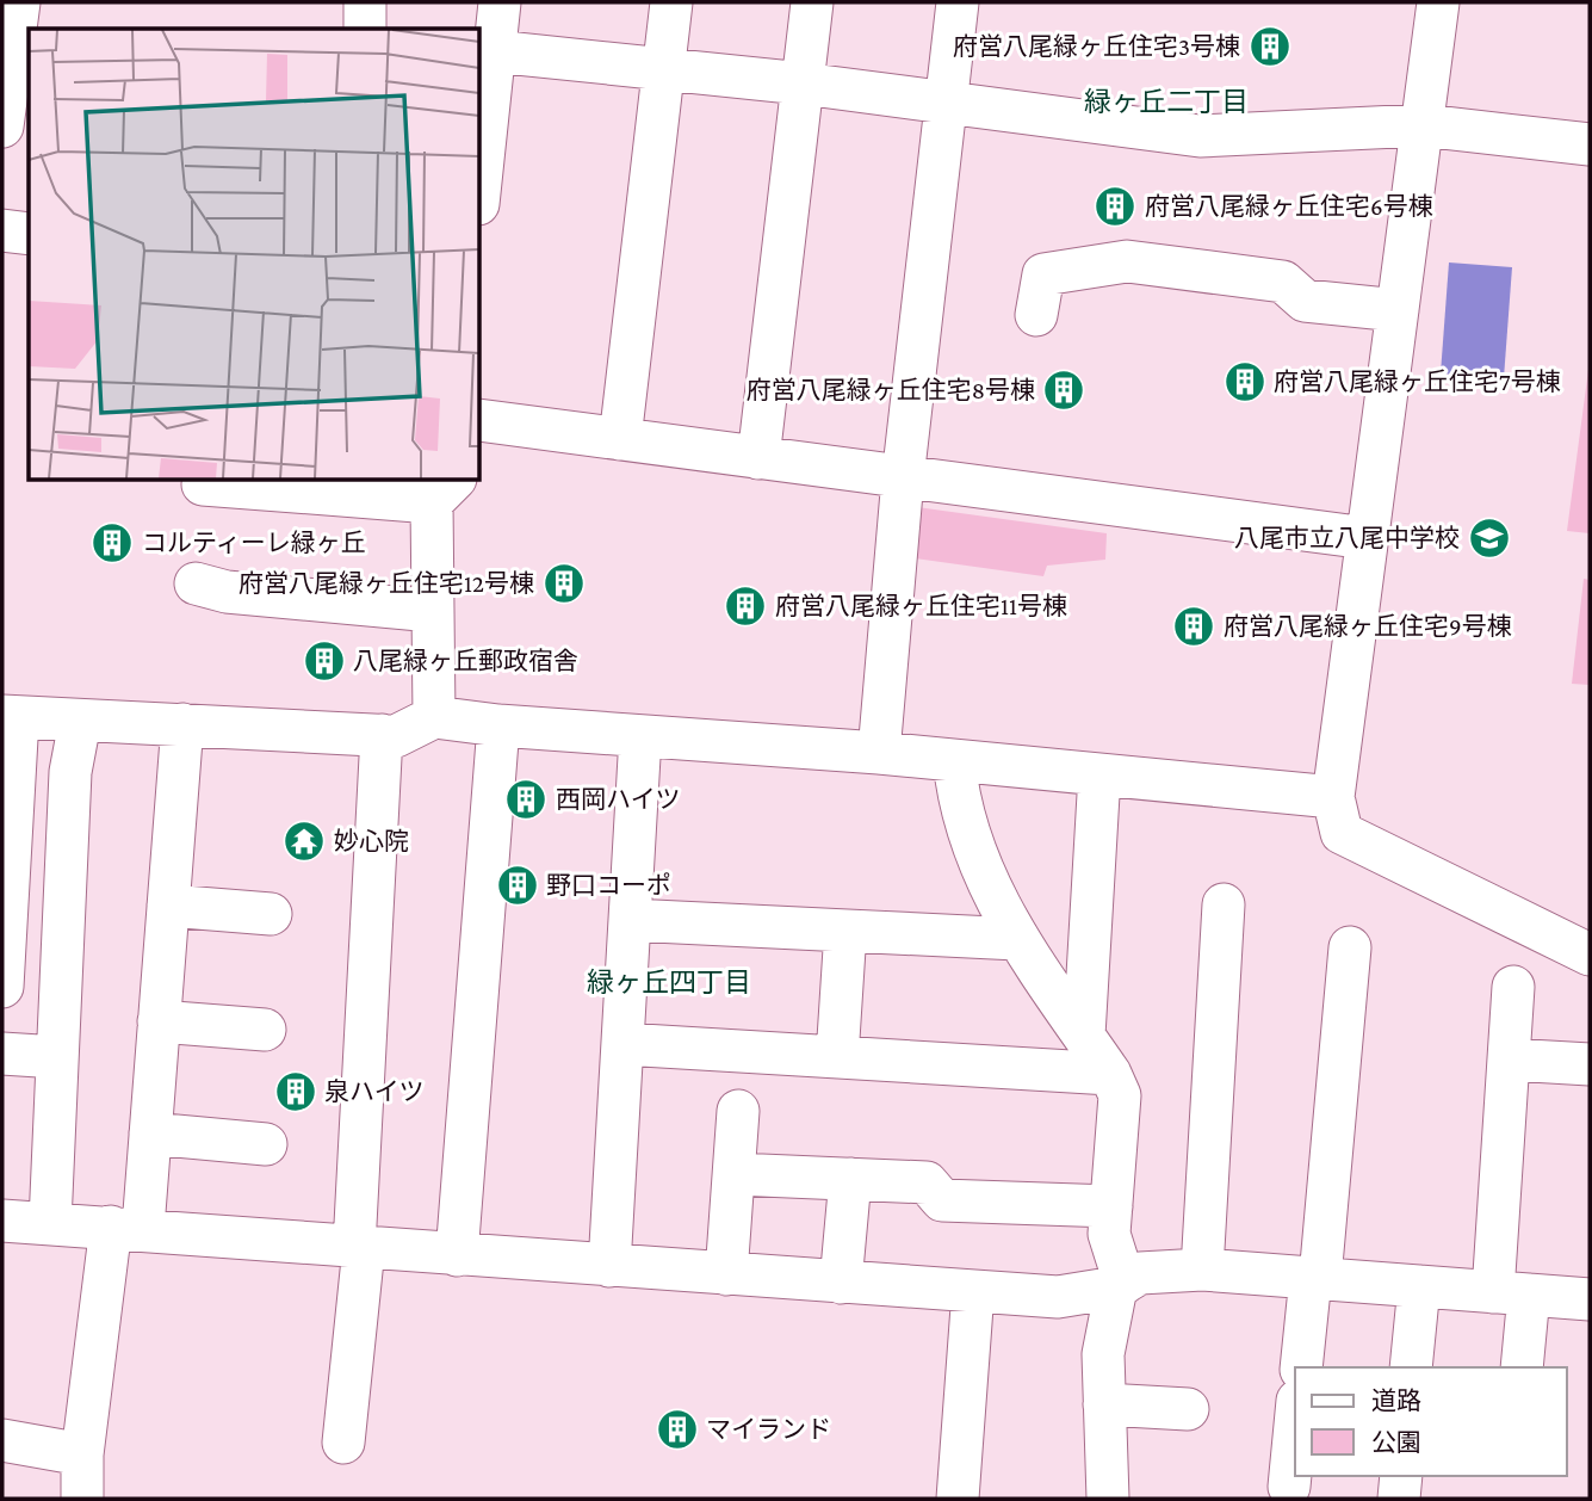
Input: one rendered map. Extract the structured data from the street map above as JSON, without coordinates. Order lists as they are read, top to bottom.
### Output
{
  "districts": ["緑ヶ丘二丁目", "緑ヶ丘四丁目"],
  "places": {
    "building": [
      "府営八尾緑ヶ丘住宅3号棟",
      "府営八尾緑ヶ丘住宅6号棟",
      "府営八尾緑ヶ丘住宅7号棟",
      "府営八尾緑ヶ丘住宅8号棟",
      "コルティーレ緑ヶ丘",
      "府営八尾緑ヶ丘住宅12号棟",
      "府営八尾緑ヶ丘住宅11号棟",
      "府営八尾緑ヶ丘住宅9号棟",
      "八尾緑ヶ丘郵政宿舎",
      "西岡ハイツ",
      "野口コーポ",
      "泉ハイツ",
      "マイランド"
    ],
    "school or university": ["八尾市立八尾中学校"],
    "temple": ["妙心院"]
  },
  "legend": ["道路", "公園"]
}
